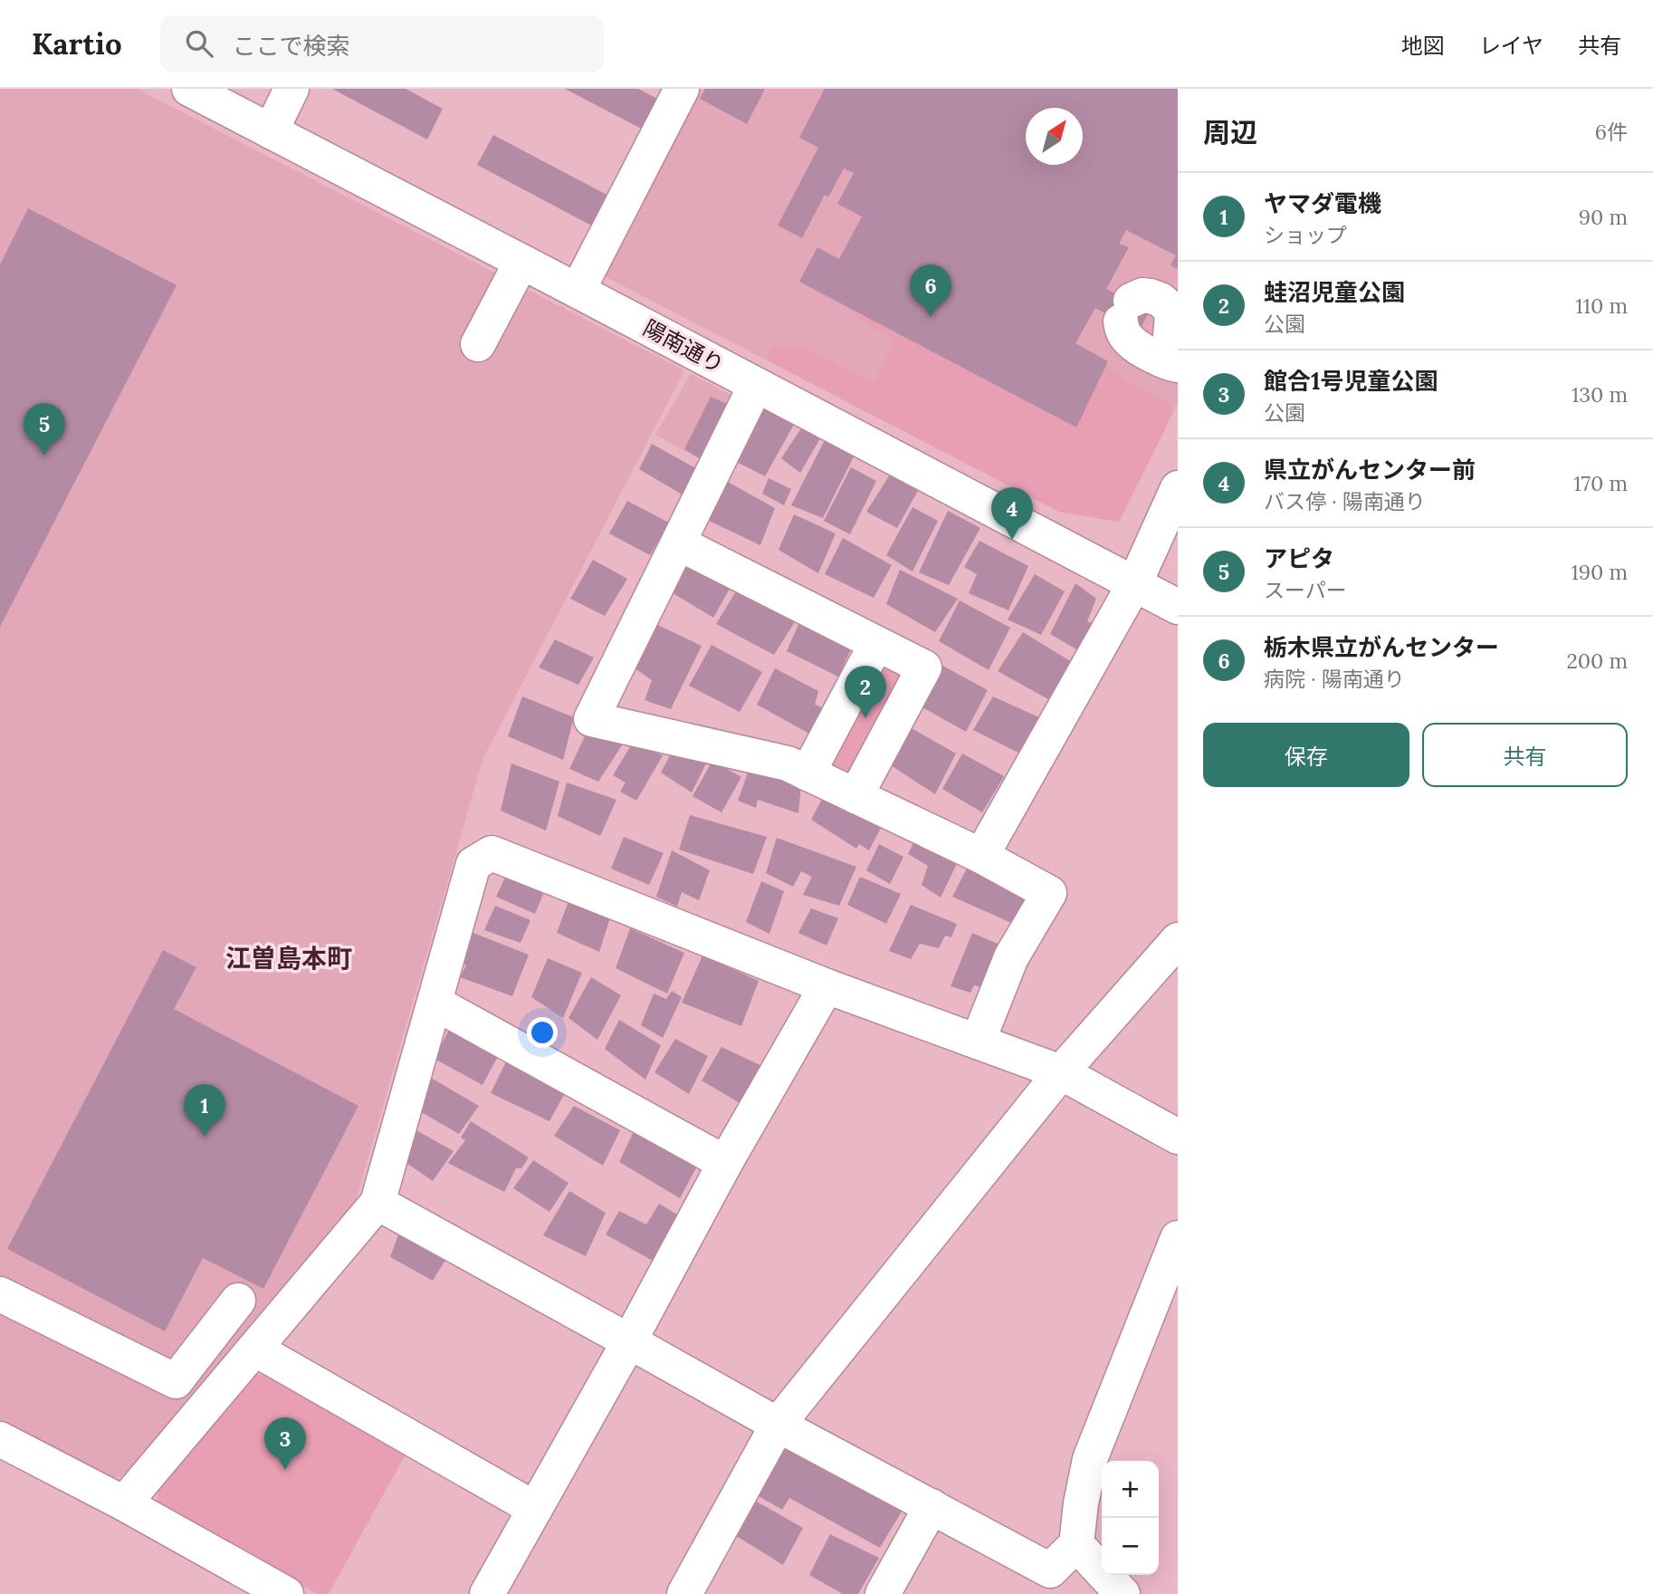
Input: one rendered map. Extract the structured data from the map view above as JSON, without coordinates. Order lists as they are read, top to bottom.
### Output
{
  "streets": {
    "street": ["陽南通り"]
  },
  "districts": ["江曽島本町"],
  "north": "top right",
  "page": {
    "header": "Kartio",
    "search": "ここで検索",
    "nav": ["地図", "レイヤ", "共有"],
    "heading": ["周辺", "6件"],
    "list": [
      {
        "mark": "1",
        "name": "ヤマダ電機",
        "note": "ショップ",
        "value": "90 m"
      },
      {
        "mark": "2",
        "name": "蛙沼児童公園",
        "note": "公園",
        "value": "110 m"
      },
      {
        "mark": "3",
        "name": "館合1号児童公園",
        "note": "公園",
        "value": "130 m"
      },
      {
        "mark": "4",
        "name": "県立がんセンター前",
        "note": "バス停 · 陽南通り",
        "value": "170 m"
      },
      {
        "mark": "5",
        "name": "アピタ",
        "note": "スーパー",
        "value": "190 m"
      },
      {
        "mark": "6",
        "name": "栃木県立がんセンター",
        "note": "病院 · 陽南通り",
        "value": "200 m"
      }
    ],
    "pins": [
      "6",
      "5",
      "4",
      "2",
      "1",
      "3"
    ],
    "buttons": ["保存", "共有"],
    "map_buttons": ["+", "−"]
  }
}
